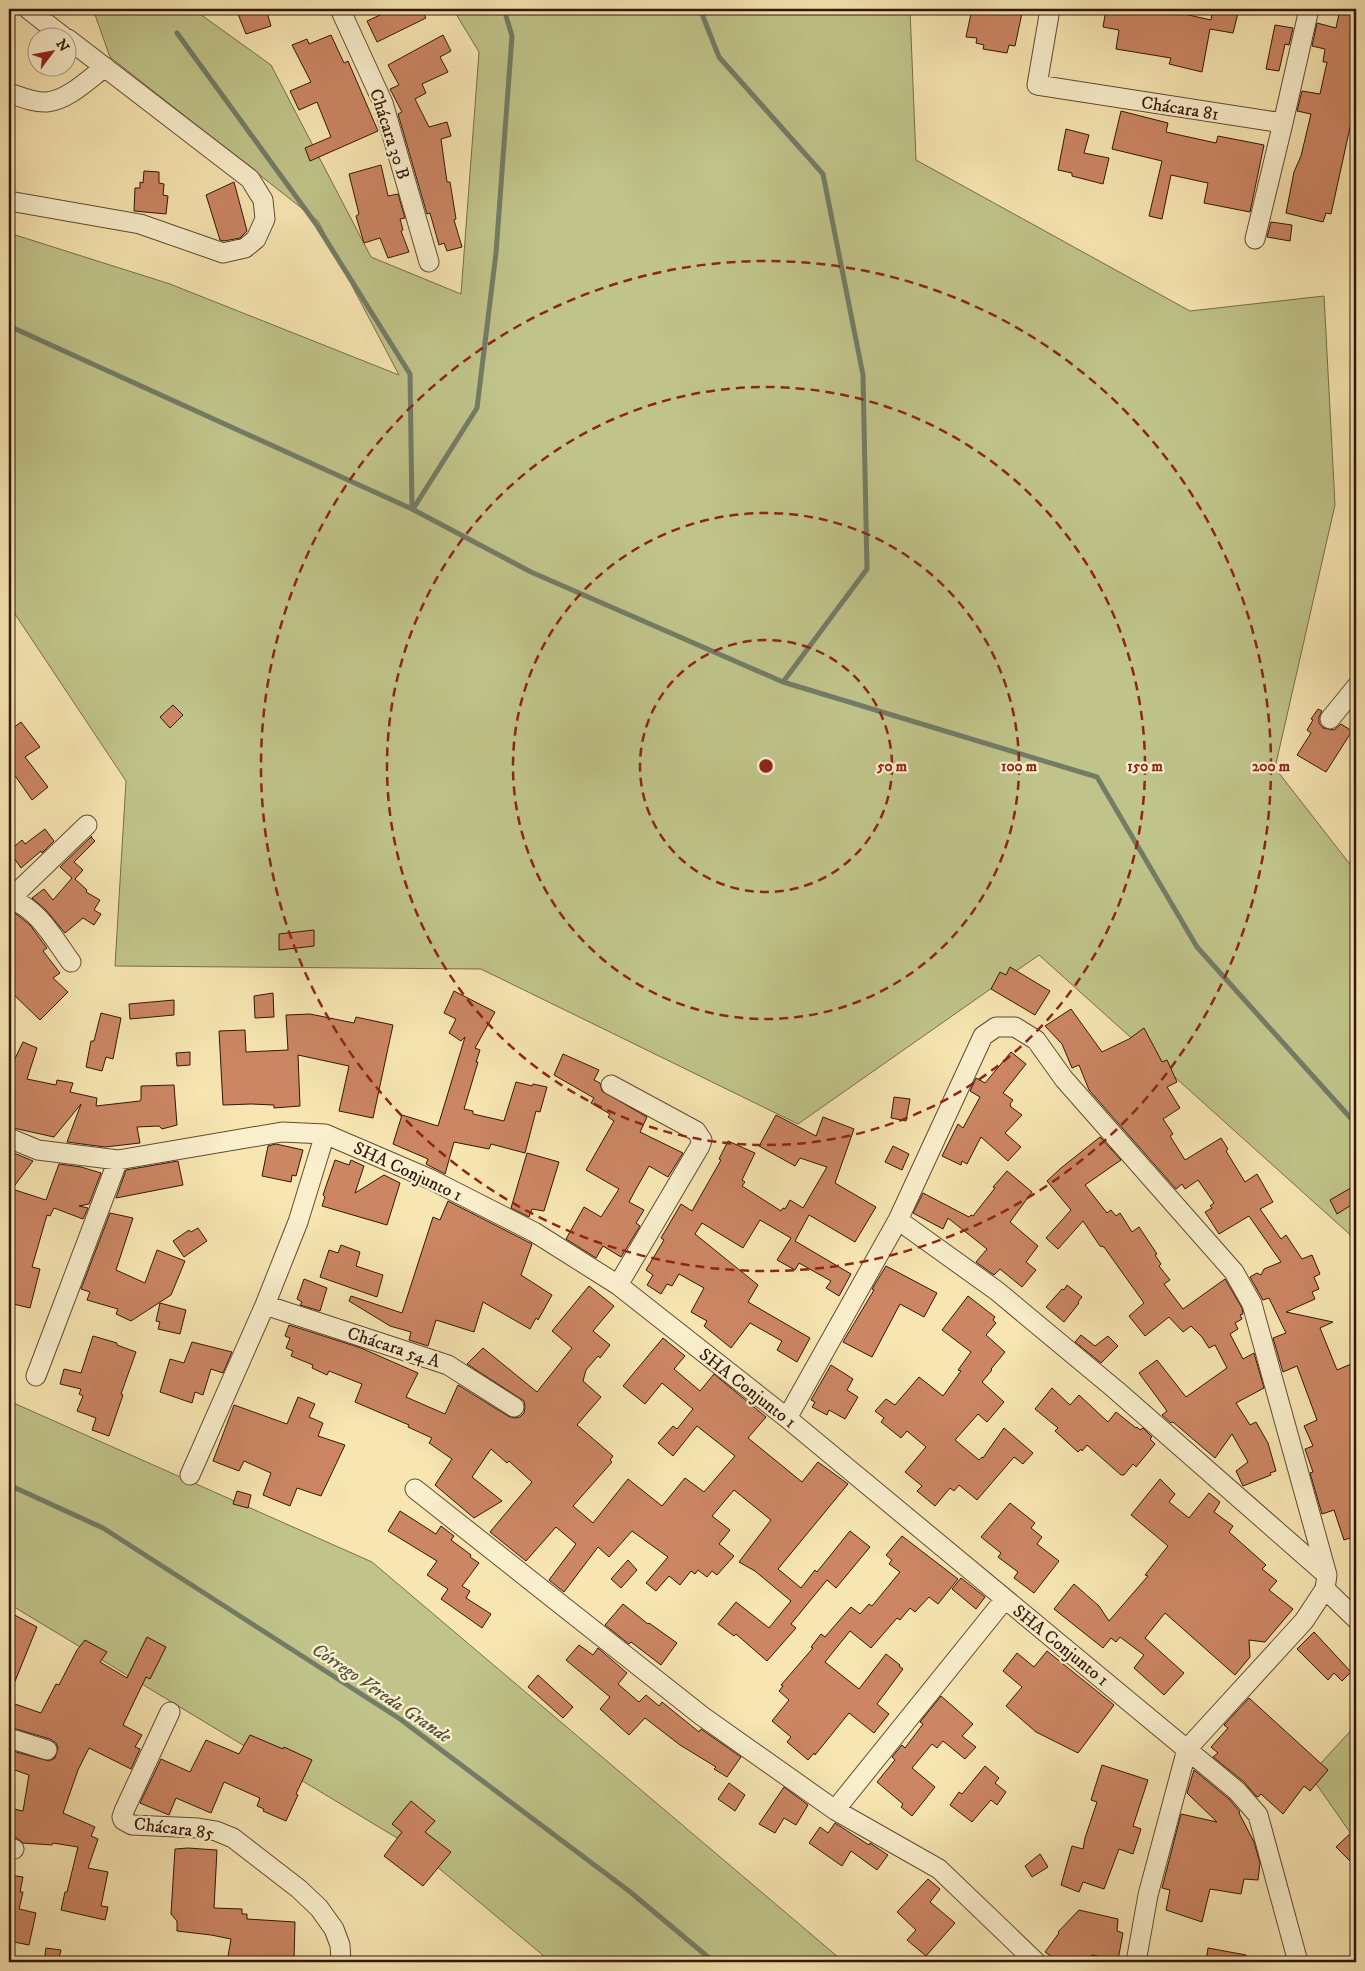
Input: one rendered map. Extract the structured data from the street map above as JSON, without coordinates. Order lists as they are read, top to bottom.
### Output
{
  "streets": {
    "street": [
      "Chácara 81",
      "Chácara 30 B",
      "SHA Conjunto 1",
      "Chácara 54 A",
      "Chácara 85"
    ]
  },
  "water": ["Córrego Vereda Grande"],
  "north": "top right",
  "rings": [
    "50 m",
    "100 m",
    "150 m",
    "200 m"
  ]
}
